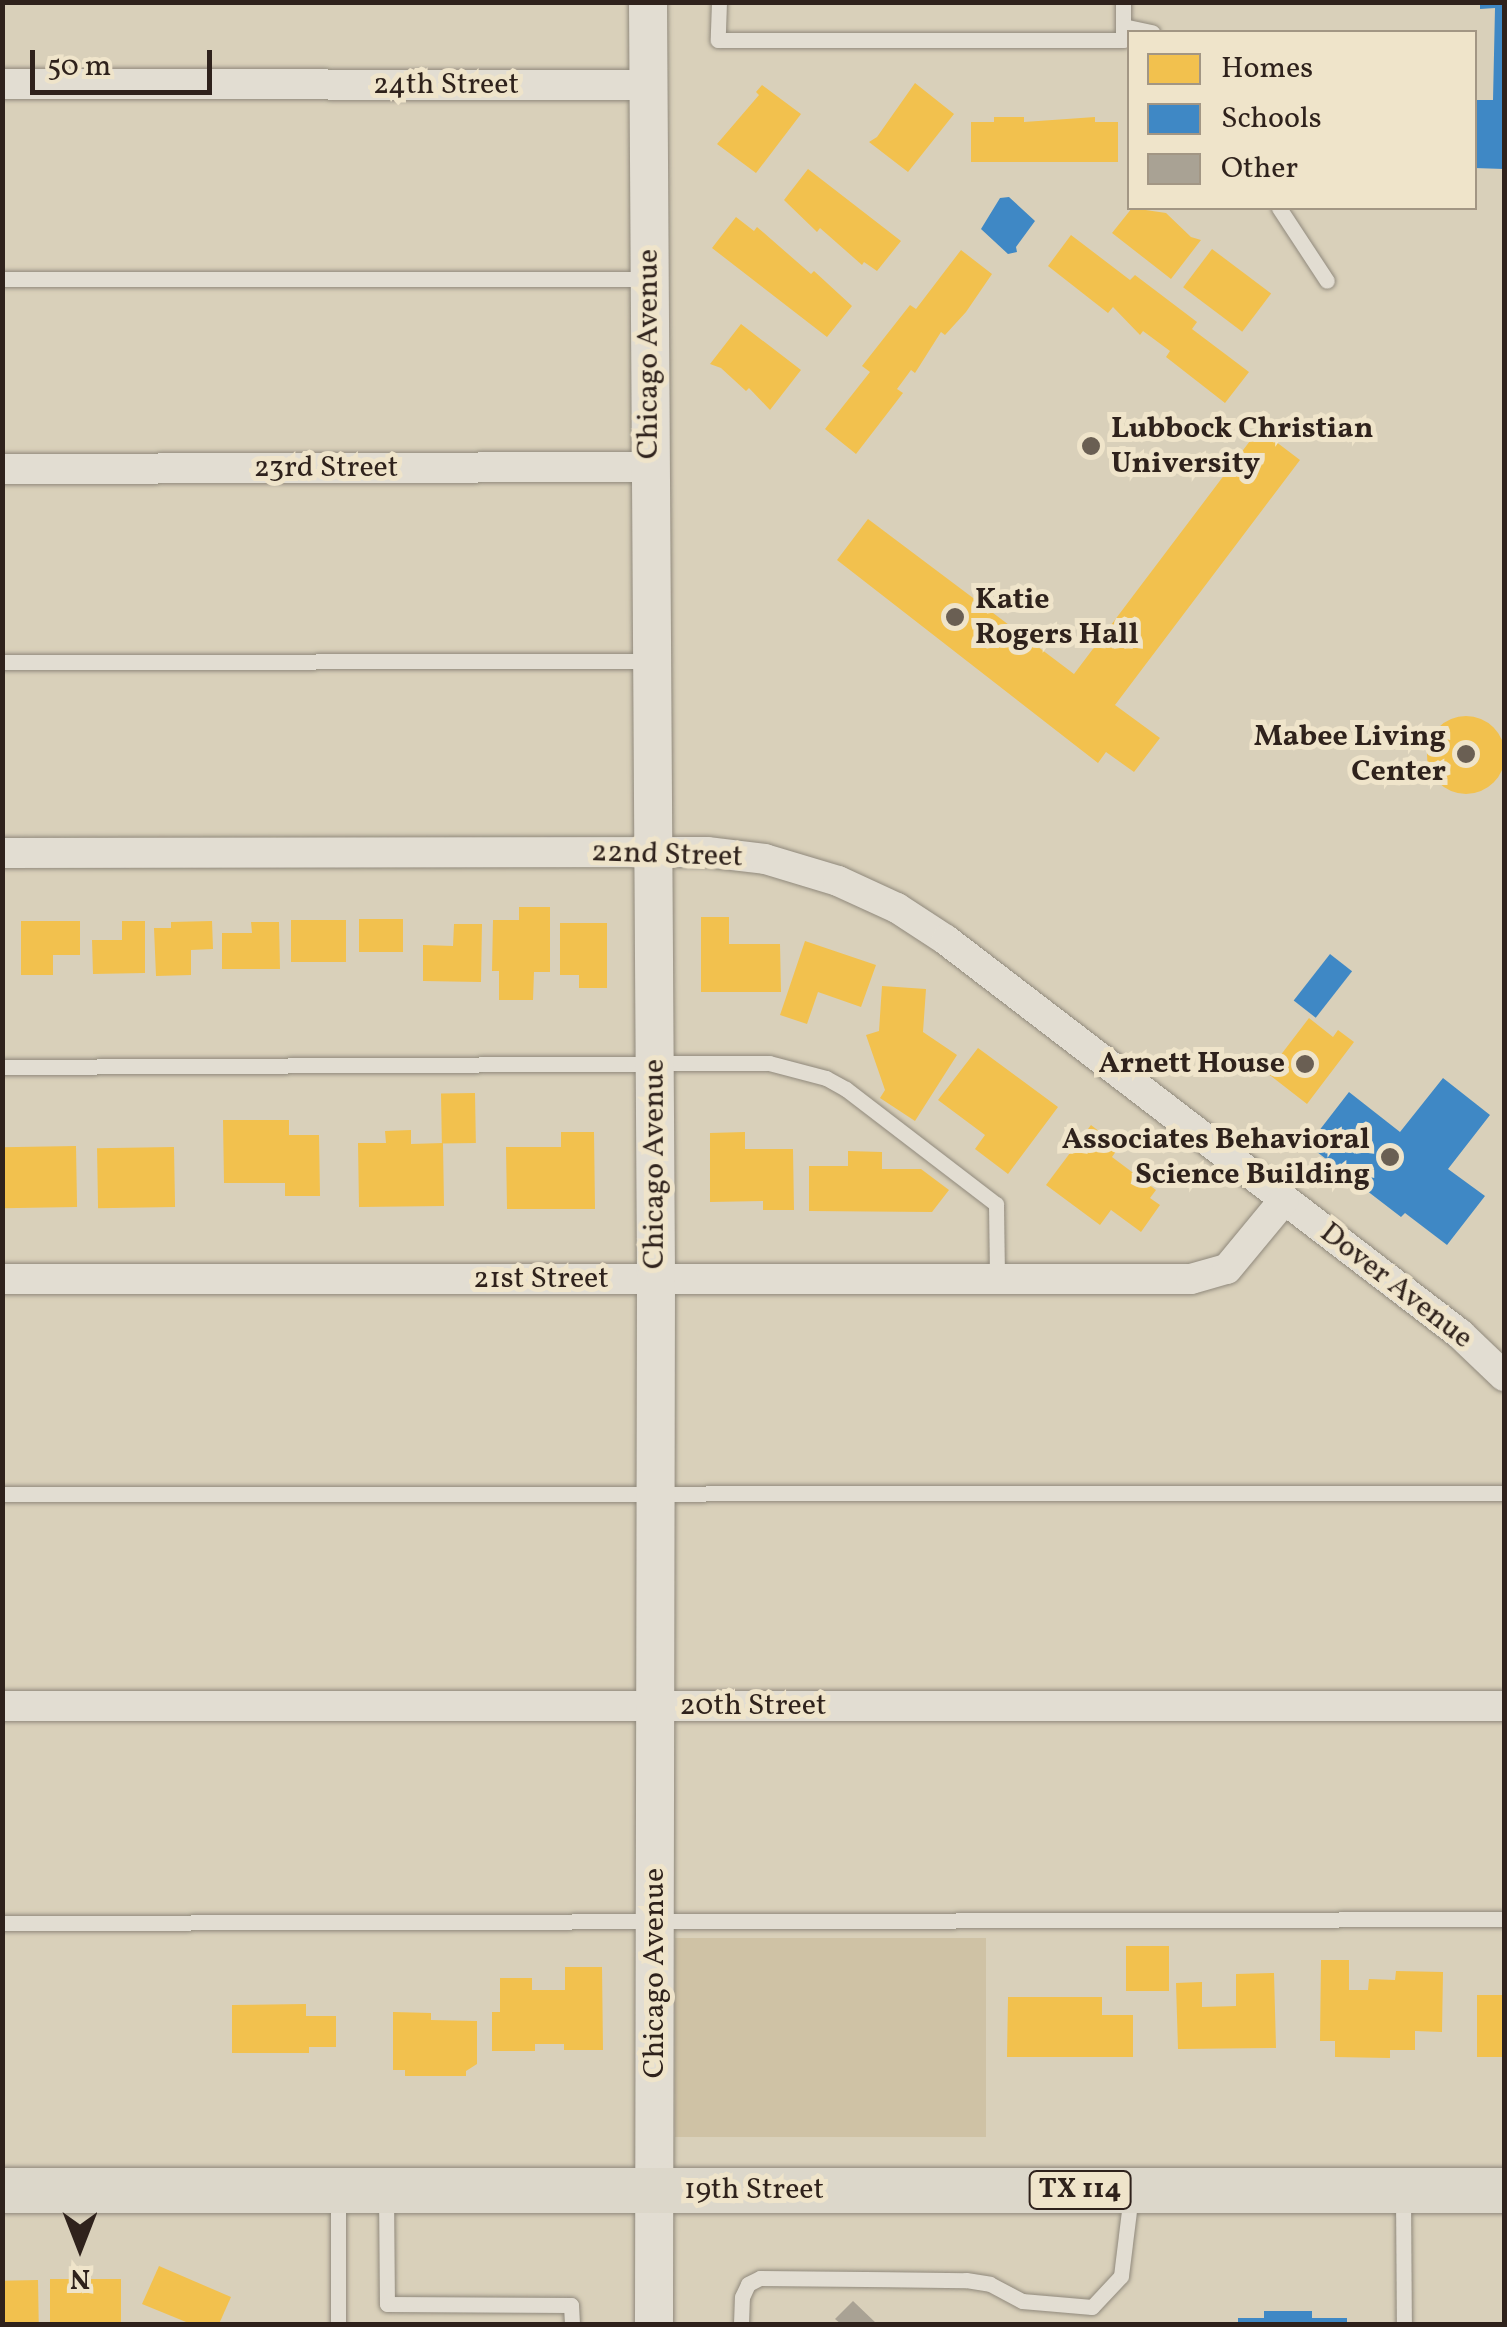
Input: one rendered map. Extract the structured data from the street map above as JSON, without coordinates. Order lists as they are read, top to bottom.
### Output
{
  "streets": {
    "main road": ["19th Street", "TX 114"],
    "street": [
      "24th Street",
      "Chicago Avenue",
      "23rd Street",
      "22nd Street",
      "21st Street",
      "Dover Avenue",
      "20th Street"
    ]
  },
  "crossings": [
    ["24th Street", "Chicago Avenue"],
    ["Chicago Avenue", "23rd Street"],
    ["Chicago Avenue", "22nd Street"],
    ["Chicago Avenue", "21st Street"],
    ["Chicago Avenue", "20th Street"],
    ["Chicago Avenue", "19th Street"],
    ["22nd Street", "21st Street"],
    ["22nd Street", "Dover Avenue"],
    ["21st Street", "Dover Avenue"]
  ],
  "places": [
    "Lubbock Christian University",
    "Katie Rogers Hall",
    "Mabee Living Center",
    "Arnett House",
    "Associates Behavioral Science Building"
  ],
  "legend": ["Homes", "Schools", "Other"],
  "scale_bar": "50 m",
  "north": "bottom"
}
